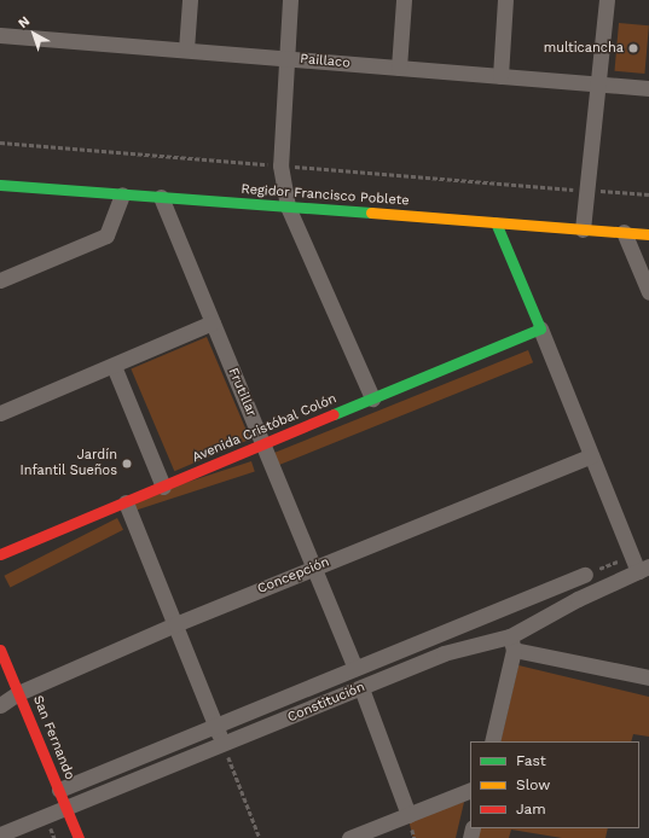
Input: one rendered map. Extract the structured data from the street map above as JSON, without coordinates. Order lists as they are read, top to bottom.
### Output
{
  "streets": {
    "street": [
      "Paillaco",
      "Regidor Francisco Poblete",
      "Frutillar",
      "Avenida Cristóbal Colón",
      "Concepción",
      "Constitución",
      "San Fernando"
    ]
  },
  "crossings": [
    ["Regidor Francisco Poblete", "Frutillar"],
    ["Frutillar", "Avenida Cristóbal Colón"],
    ["Frutillar", "Concepción"],
    ["Frutillar", "Constitución"],
    ["Concepción", "San Fernando"],
    ["Constitución", "San Fernando"]
  ],
  "places": ["multicancha", "Jardín Infantil Sueños"],
  "legend": ["Fast", "Slow", "Jam"],
  "north": "top left"
}
